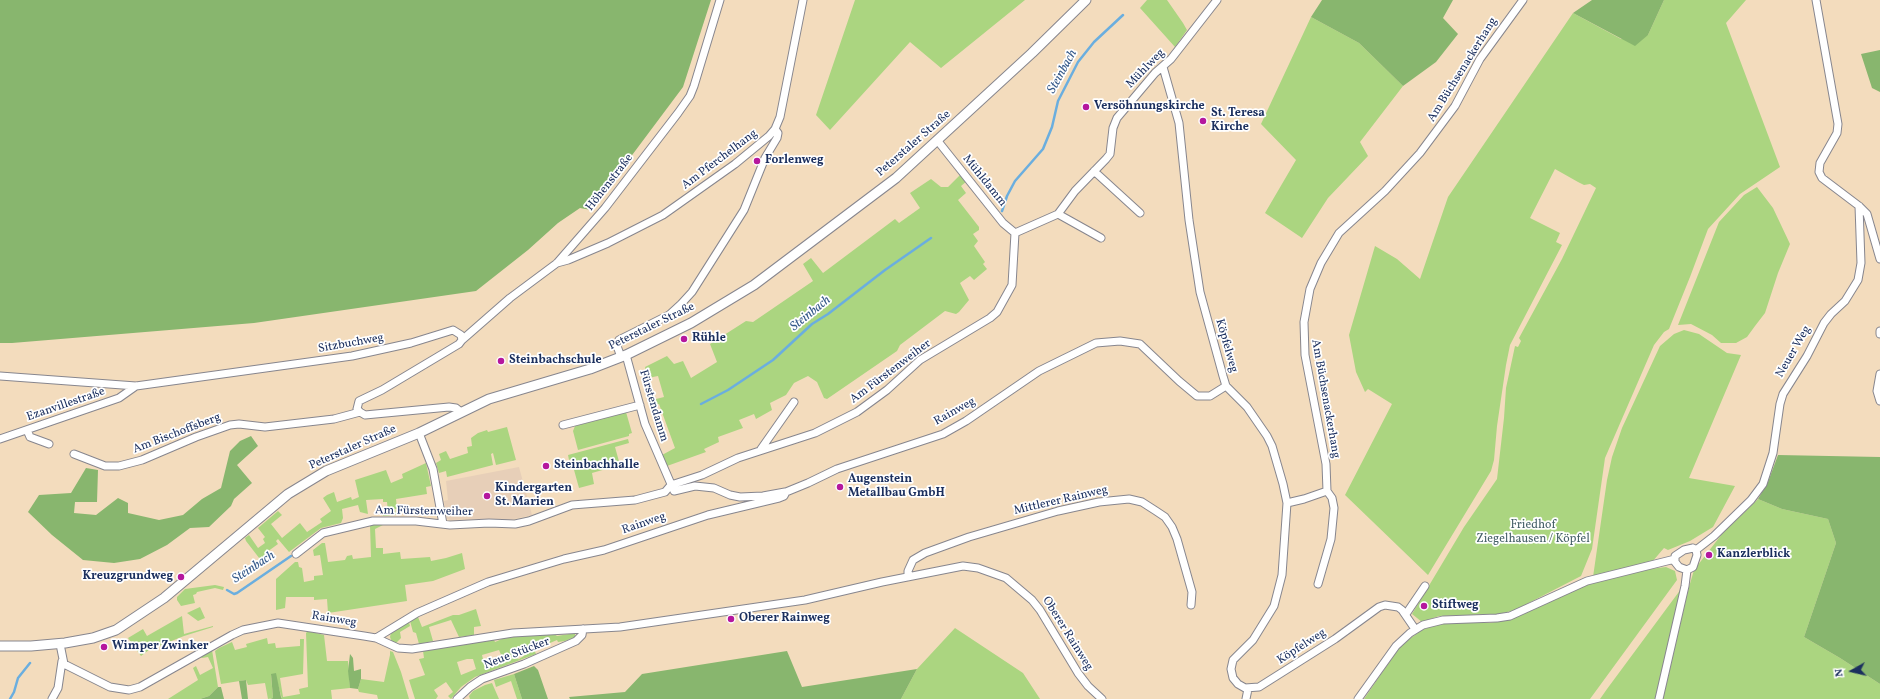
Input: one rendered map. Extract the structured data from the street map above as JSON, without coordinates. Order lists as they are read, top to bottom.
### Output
{
  "streets": {
    "main road": ["Peterstaler Straße"],
    "street": [
      "Mühlweg",
      "Am Büchsenackerhang",
      "Am Pferchelhang",
      "Mühldamm",
      "Höhenstraße",
      "Sitzbuchweg",
      "Köpfelweg",
      "Neuer Weg",
      "Am Fürstenweiher",
      "Ezanvillestraße",
      "Fürstendamm",
      "Rainweg",
      "Am Bischoffsberg",
      "Mittlerer Rainweg",
      "Oberer Rainweg",
      "Neue Stücker"
    ]
  },
  "crossings": [
    ["Mühlweg", "Mühldamm"],
    ["Mühlweg", "Köpfelweg"],
    ["Mühlweg", "Am Fürstenweiher"],
    ["Peterstaler Straße", "Mühldamm"],
    ["Peterstaler Straße", "Fürstendamm"],
    ["Am Pferchelhang", "Höhenstraße"],
    ["Mühldamm", "Am Fürstenweiher"],
    ["Höhenstraße", "Sitzbuchweg"],
    ["Sitzbuchweg", "Ezanvillestraße"],
    ["Köpfelweg", "Rainweg"],
    ["Am Fürstenweiher", "Fürstendamm"],
    ["Rainweg", "Oberer Rainweg"],
    ["Mittlerer Rainweg", "Oberer Rainweg"],
    ["Oberer Rainweg", "Neue Stücker"]
  ],
  "water": ["Steinbach"],
  "parks": ["Friedhof Ziegelhausen / Köpfel"],
  "places": [
    "Versöhnungskirche",
    "St. Teresa Kirche",
    "Forlenweg",
    "Rühle",
    "Steinbachschule",
    "Steinbachhalle",
    "Augenstein Metallbau GmbH",
    "Kindergarten St. Marien",
    "Kanzlerblick",
    "Kreuzgrundweg",
    "Stiftweg",
    "Oberer Rainweg",
    "Wimper Zwinker"
  ],
  "north": "left"
}
